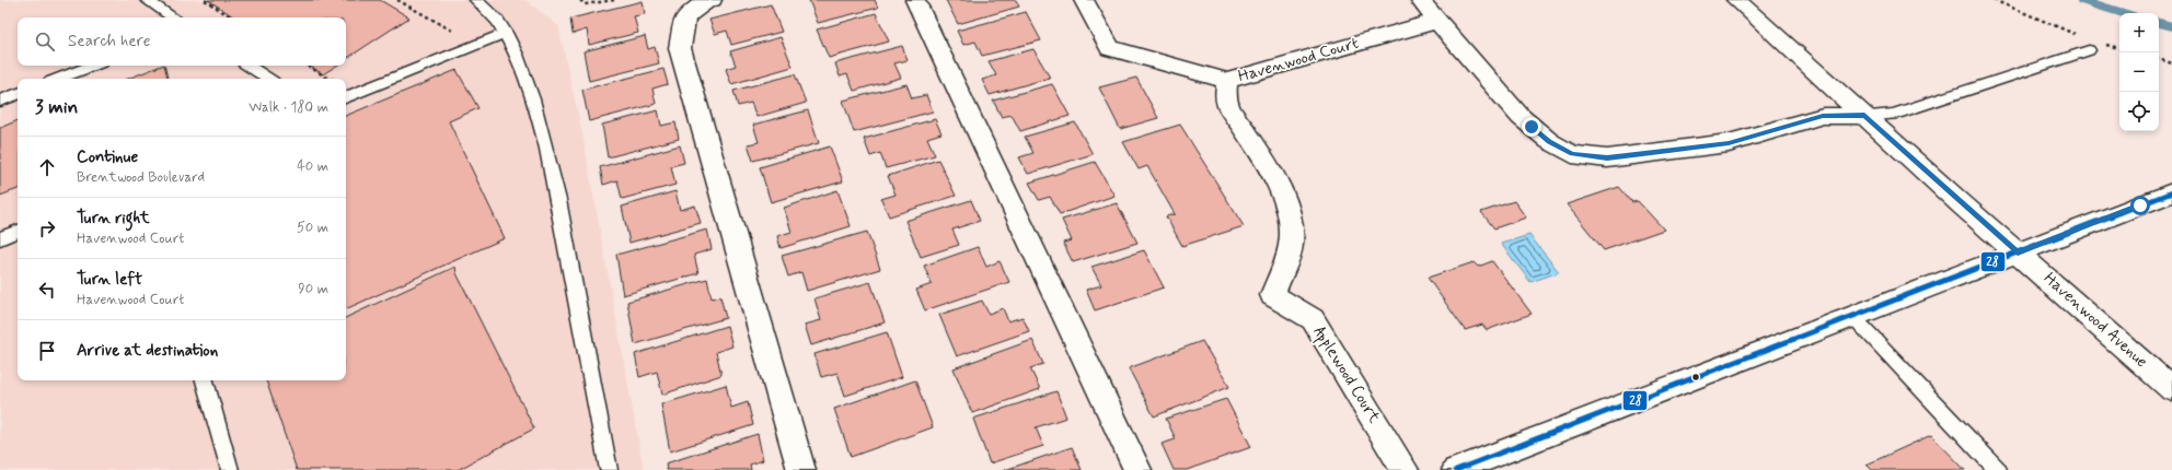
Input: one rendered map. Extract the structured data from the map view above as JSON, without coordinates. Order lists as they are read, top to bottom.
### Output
{
  "streets": {
    "street": ["Havenwood Court", "Havenwood Avenue", "Applewood Court"]
  },
  "crossings": [
    ["Havenwood Court", "Applewood Court"]
  ],
  "lines": ["transit line 28"],
  "page": {
    "map_buttons": ["+", "−"],
    "search": "Search here",
    "heading": ["3 min", "Walk · 180 m"],
    "list": [
      ["Continue", "Brentwood Boulevard", "40 m"],
      ["Turn right", "Havenwood Court", "50 m"],
      ["Turn left", "Havenwood Court", "90 m"],
      "Arrive at destination"
    ]
  }
}
